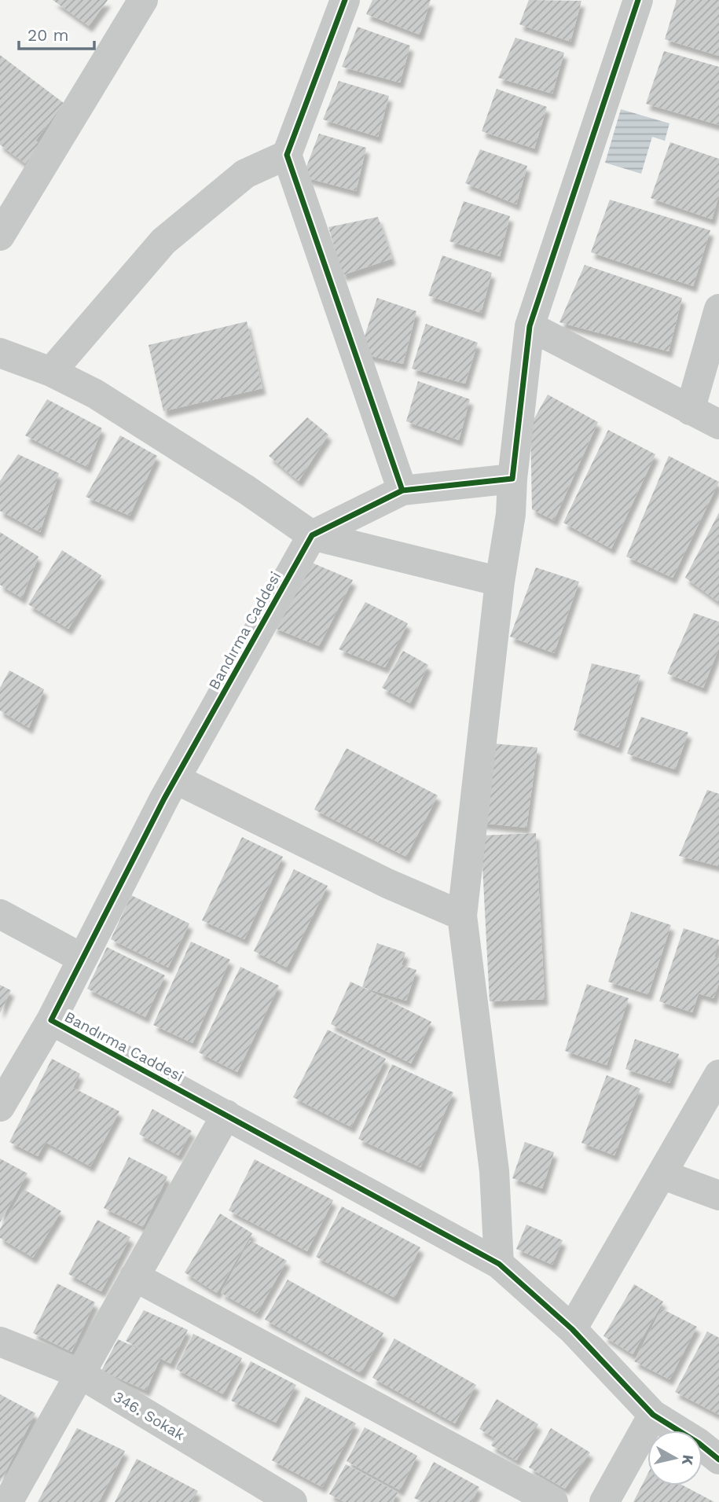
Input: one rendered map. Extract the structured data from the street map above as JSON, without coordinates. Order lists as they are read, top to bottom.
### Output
{
  "streets": {
    "street": ["Bandırma Caddesi", "346. Sokak"]
  },
  "scale_bar": "20 m",
  "north": "right"
}
